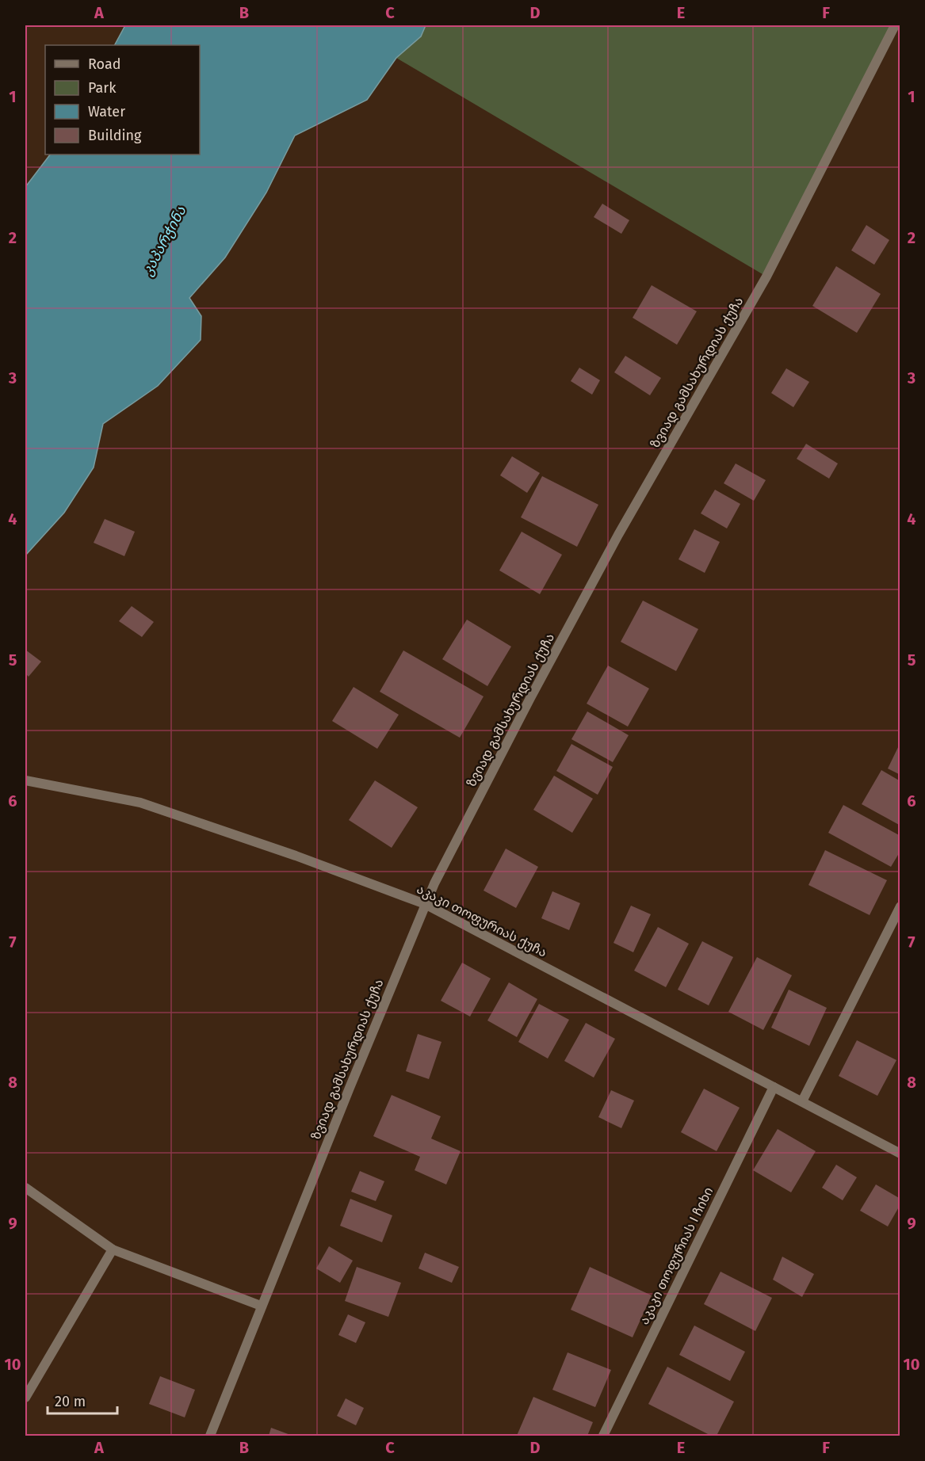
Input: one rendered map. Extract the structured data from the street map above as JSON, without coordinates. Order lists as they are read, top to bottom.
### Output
{
  "streets": {
    "street": ["ზვიად გამსახურდიას ქუჩა", "აკაკი თოფურიას ქუჩა", "აკაკი თოფურიას I ჩიხი"]
  },
  "crossings": [
    ["ზვიად გამსახურდიას ქუჩა", "აკაკი თოფურიას ქუჩა"],
    ["აკაკი თოფურიას ქუჩა", "აკაკი თოფურიას I ჩიხი"]
  ],
  "water": ["კაპარჭინა"],
  "legend": [
    "Road",
    "Park",
    "Water",
    "Building"
  ],
  "scale_bar": "20 m",
  "grid": {
    "columns": [
      "A",
      "B",
      "C",
      "D",
      "E",
      "F"
    ],
    "rows": [
      "1",
      "2",
      "3",
      "4",
      "5",
      "6",
      "7",
      "8",
      "9",
      "10"
    ]
  }
}
